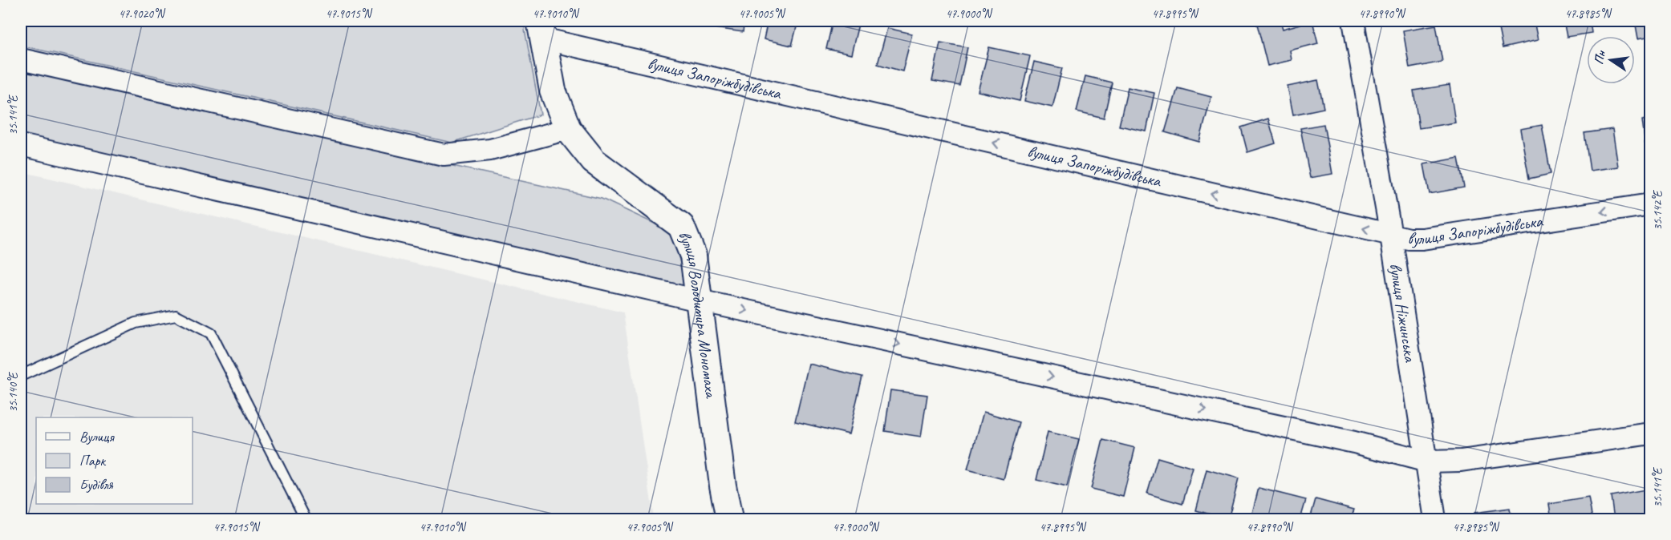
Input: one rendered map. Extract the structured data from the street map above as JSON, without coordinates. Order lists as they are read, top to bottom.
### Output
{
  "streets": {
    "street": ["вулиця Запоріжбудівська", "вулиця Ніжинська", "вулиця Володимира Мономаха"]
  },
  "crossings": [
    ["вулиця Запоріжбудівська", "вулиця Ніжинська"],
    ["вулиця Запоріжбудівська", "вулиця Володимира Мономаха"]
  ],
  "one_way": ["вулиця Запоріжбудівська"],
  "legend": ["Вулиця", "Парк", "Будівля"],
  "north": "left",
  "coordinates": [
    "47.9020°N",
    "47.9015°N",
    "47.9010°N",
    "47.9005°N",
    "47.9000°N",
    "47.8995°N",
    "47.8990°N",
    "47.8985°N",
    "35.141°E",
    "35.142°E",
    "35.140°E"
  ]
}
